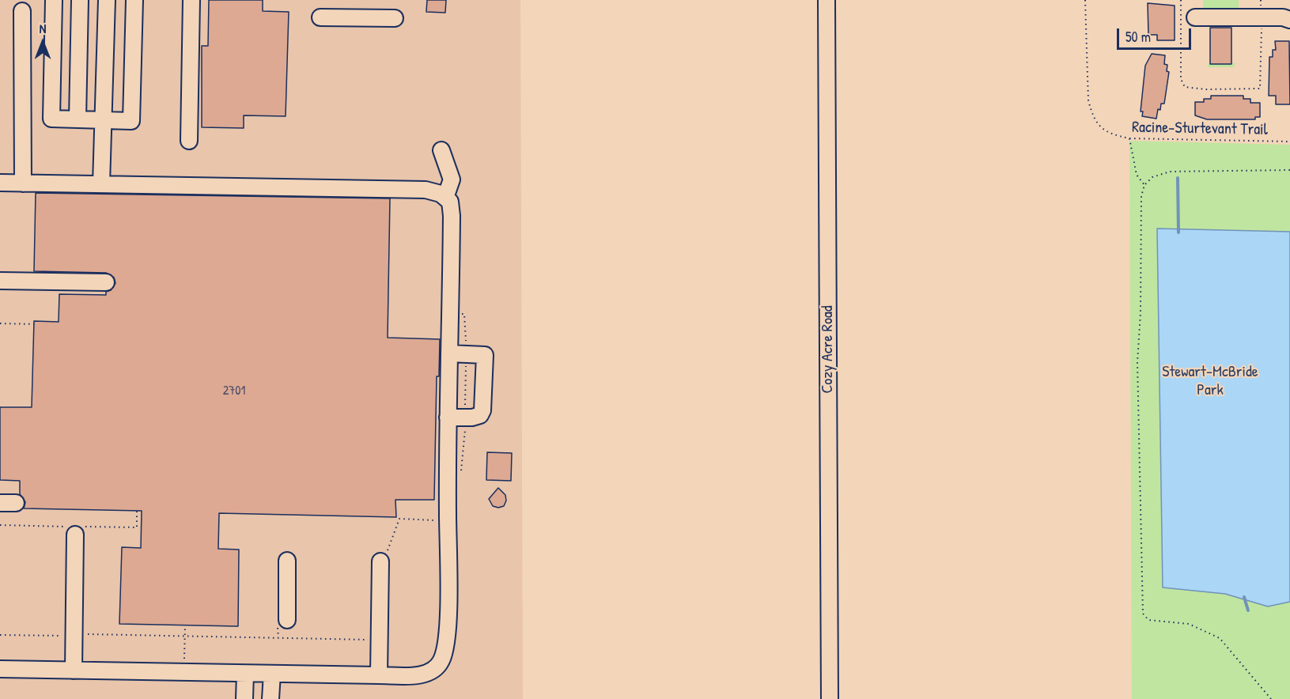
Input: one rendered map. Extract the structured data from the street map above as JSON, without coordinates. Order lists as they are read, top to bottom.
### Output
{
  "streets": {
    "street": ["Cozy Acre Road"],
    "path": ["Racine-Sturtevant Trail"]
  },
  "parks": ["Stewart-McBride Park"],
  "house_numbers": ["2701"],
  "scale_bar": "50 m",
  "north": "top"
}
